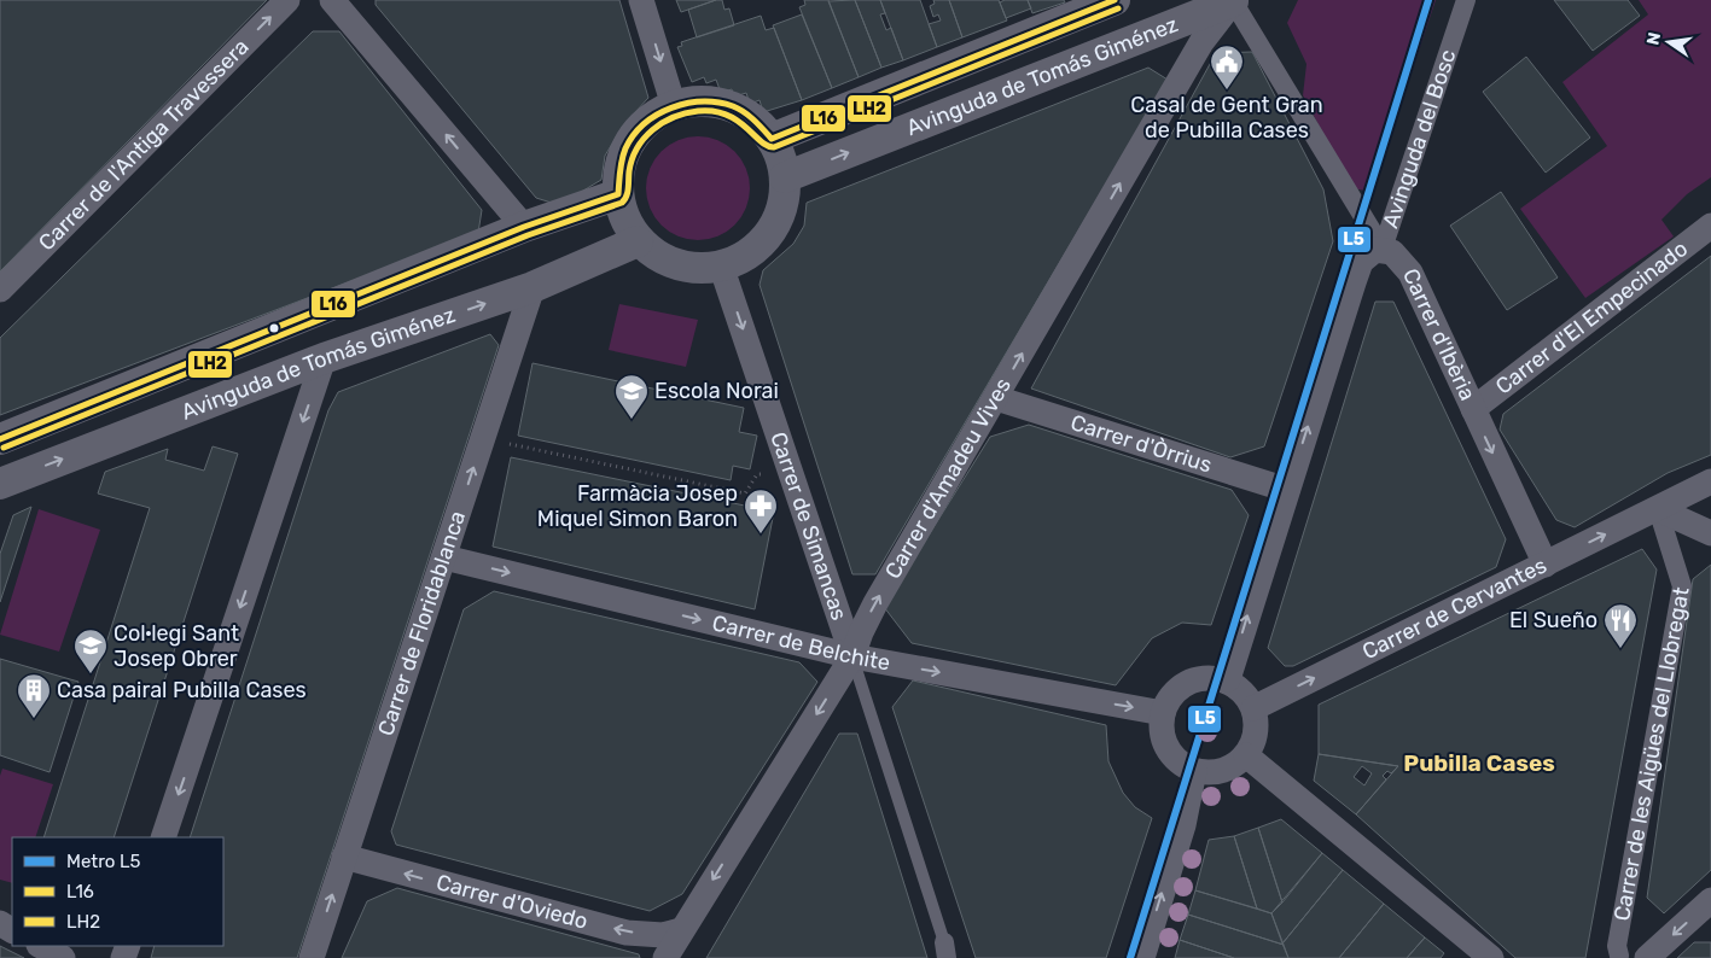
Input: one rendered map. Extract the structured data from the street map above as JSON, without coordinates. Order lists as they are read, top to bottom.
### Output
{
  "streets": {
    "street": [
      "Avinguda de Tomás Giménez",
      "Avinguda del Bosc",
      "Carrer de l'Antiga Travessera",
      "Carrer d'El Empecinado",
      "Carrer d'Ibèria",
      "Carrer d'Òrrius",
      "Carrer d'Amadeu Vives",
      "Carrer de Simancas",
      "Carrer de Cervantes",
      "Carrer de Floridablanca",
      "Carrer de Belchite",
      "Carrer de les Aigües del Llobregat",
      "Carrer d'Oviedo"
    ]
  },
  "crossings": [
    ["Avinguda de Tomás Giménez", "Carrer d'Ibèria"],
    ["Avinguda de Tomás Giménez", "Carrer d'Amadeu Vives"],
    ["Avinguda de Tomás Giménez", "Carrer de Simancas"],
    ["Avinguda de Tomás Giménez", "Carrer de Floridablanca"],
    ["Avinguda del Bosc", "Carrer d'Ibèria"],
    ["Avinguda del Bosc", "Carrer d'Òrrius"],
    ["Avinguda del Bosc", "Carrer de Cervantes"],
    ["Avinguda del Bosc", "Carrer de Belchite"],
    ["Carrer d'El Empecinado", "Carrer d'Ibèria"],
    ["Carrer d'Ibèria", "Carrer d'Amadeu Vives"],
    ["Carrer d'Ibèria", "Carrer de Cervantes"],
    ["Carrer d'Òrrius", "Carrer d'Amadeu Vives"],
    ["Carrer d'Amadeu Vives", "Carrer de Simancas"],
    ["Carrer d'Amadeu Vives", "Carrer de Belchite"],
    ["Carrer d'Amadeu Vives", "Carrer d'Oviedo"],
    ["Carrer de Simancas", "Carrer de Belchite"],
    ["Carrer de Cervantes", "Carrer de Belchite"],
    ["Carrer de Cervantes", "Carrer de les Aigües del Llobregat"],
    ["Carrer de Floridablanca", "Carrer de Belchite"],
    ["Carrer de Floridablanca", "Carrer d'Oviedo"]
  ],
  "one_way": [
    "Avinguda del Bosc",
    "Carrer de l'Antiga Travessera",
    "Carrer de Cervantes",
    "Carrer de Belchite",
    "Carrer d'Oviedo"
  ],
  "districts": ["Pubilla Cases"],
  "places": {
    "public building": ["Casal de Gent Gran de Pubilla Cases"],
    "school or university": ["Escola Norai", "Col·legi Sant Josep Obrer"],
    "pharmacy": ["Farmàcia Josep Miquel Simon Baron"],
    "restaurant": ["El Sueño"],
    "building": ["Casa pairal Pubilla Cases"]
  },
  "lines": ["metro line L5", "transit line L16", "transit line LH2"],
  "legend": ["Metro L5", "L16", "LH2"],
  "north": "left"
}
